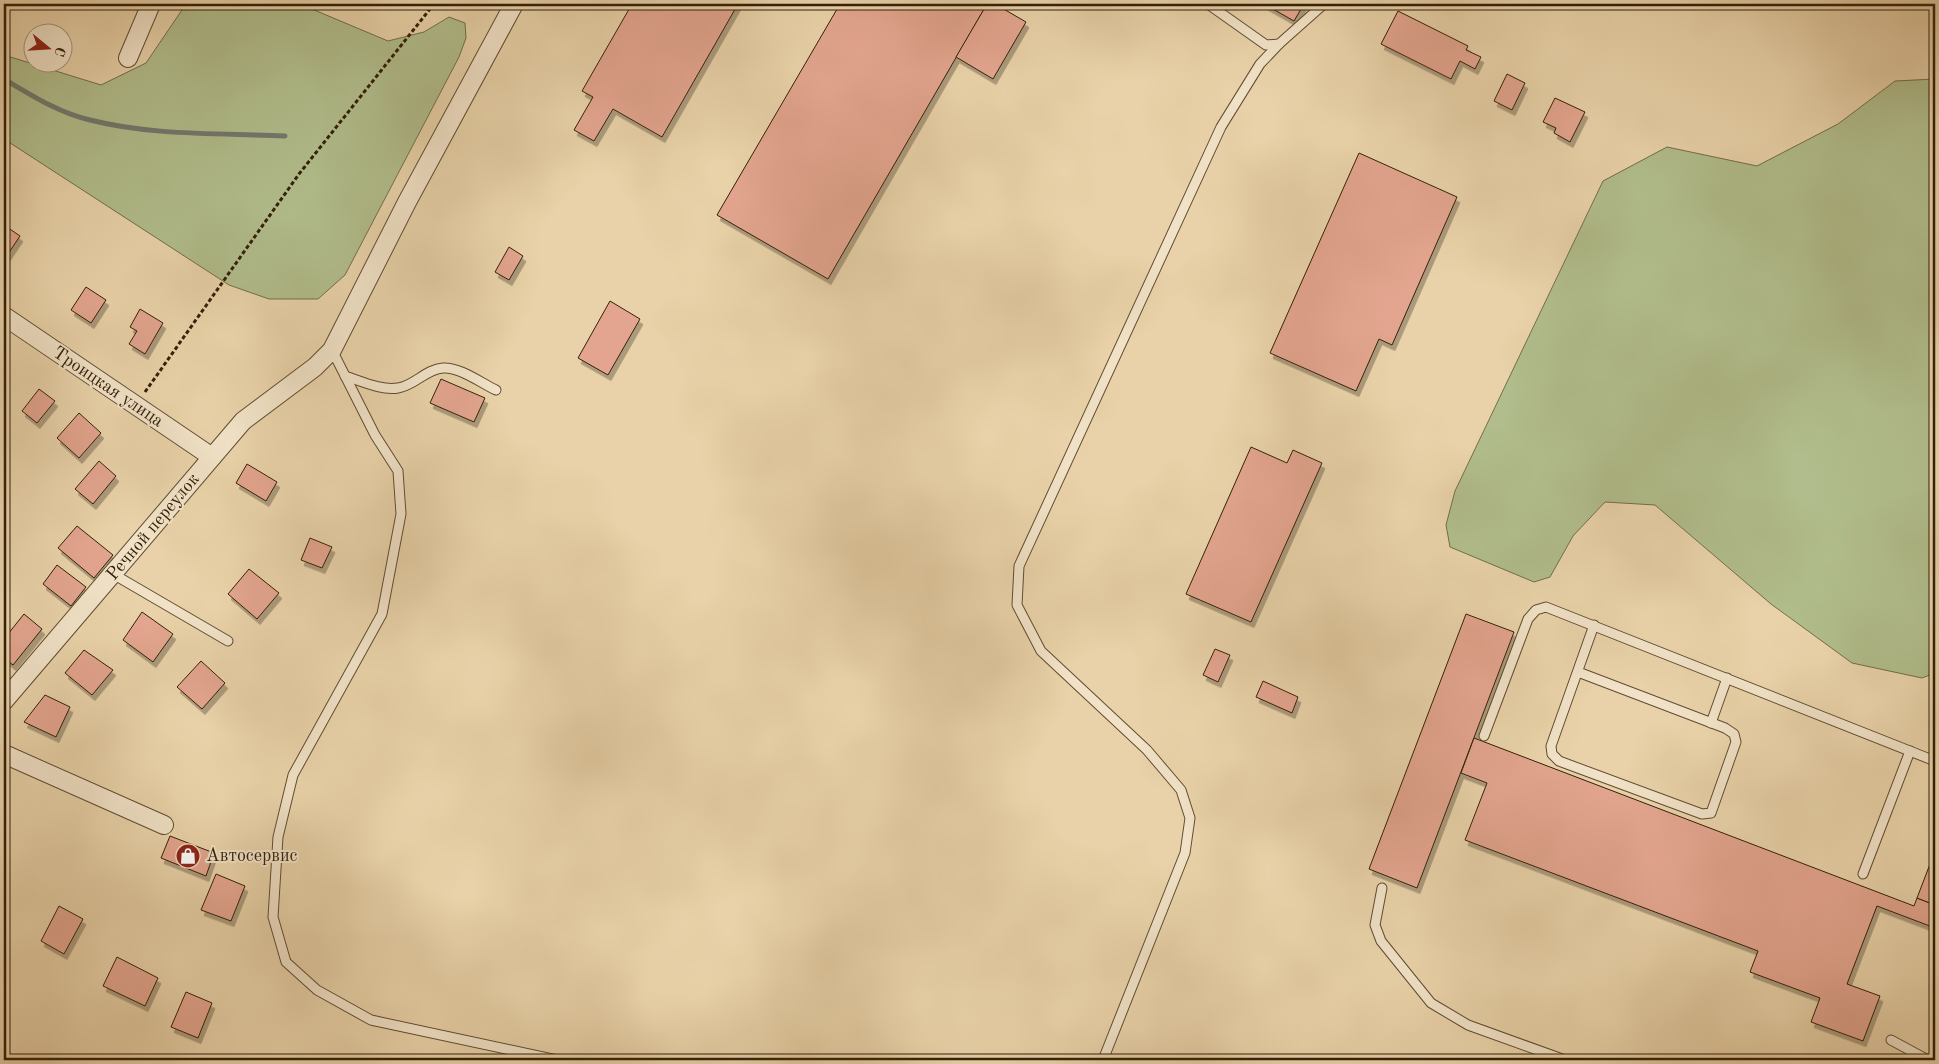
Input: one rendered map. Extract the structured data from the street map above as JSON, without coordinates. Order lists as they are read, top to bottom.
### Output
{
  "streets": {
    "street": ["Троицкая улица", "Речной переулок"]
  },
  "crossings": [
    ["Троицкая улица", "Речной переулок"]
  ],
  "places": {
    "shop": ["Автосервис"]
  },
  "north": "right"
}
